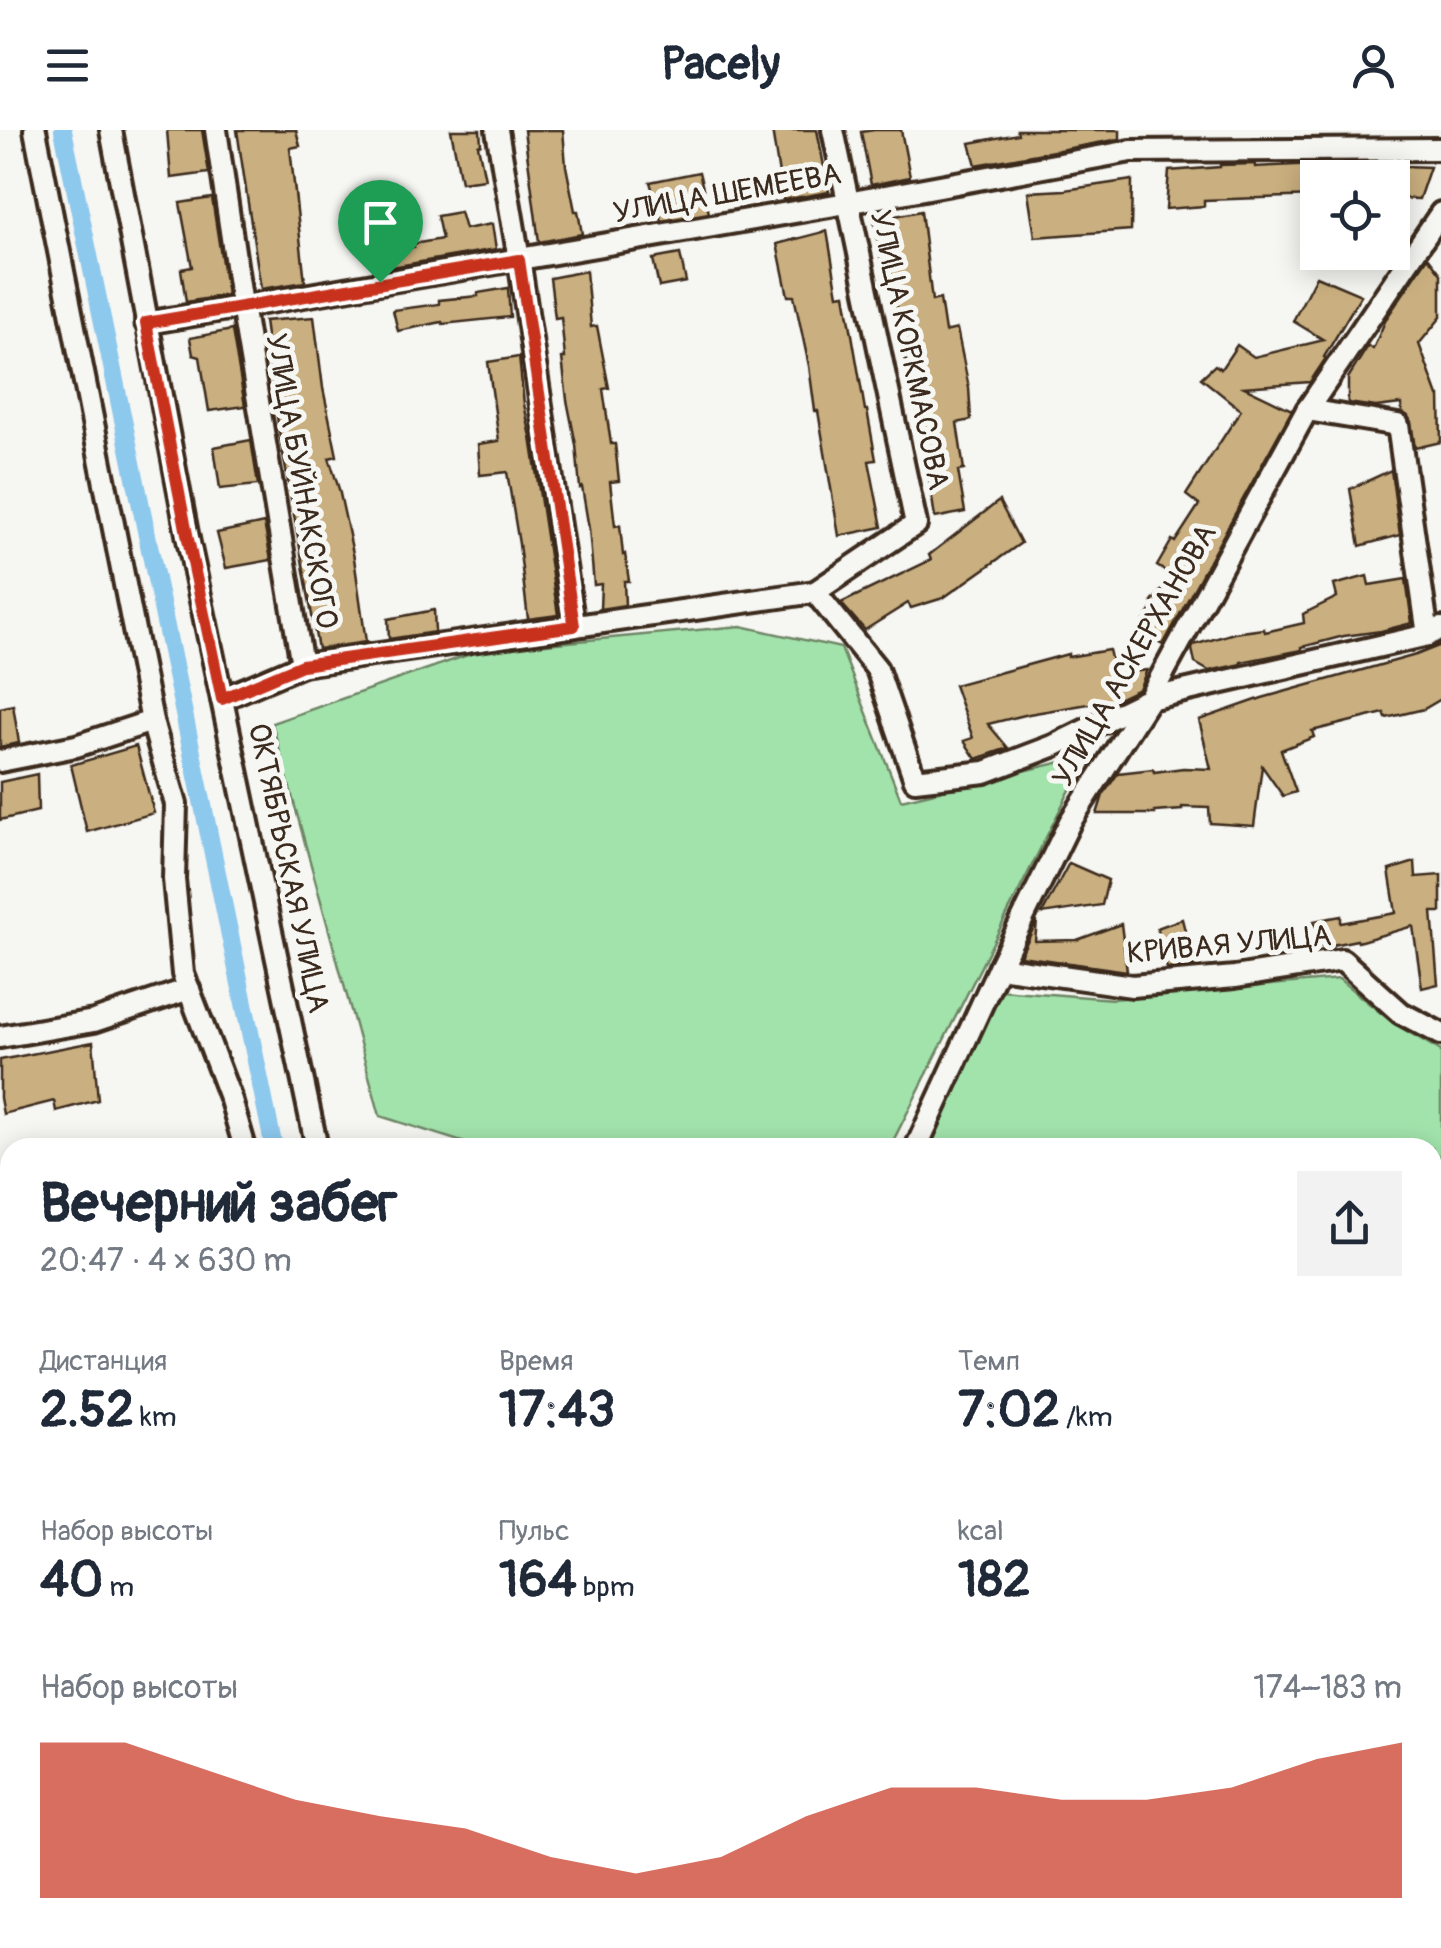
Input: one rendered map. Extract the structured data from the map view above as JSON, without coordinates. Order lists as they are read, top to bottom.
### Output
{
  "streets": {
    "street": [
      "УЛИЦА ШЕМЕЕВА",
      "УЛИЦА КОРКМАСОВА",
      "УЛИЦА БУЙНАКСКОГО",
      "УЛИЦА АСКЕРХАНОВА",
      "ОКТЯБРЬСКАЯ УЛИЦА",
      "КРИВАЯ УЛИЦА"
    ]
  },
  "crossings": [
    ["УЛИЦА ШЕМЕЕВА", "УЛИЦА КОРКМАСОВА"],
    ["УЛИЦА ШЕМЕЕВА", "УЛИЦА БУЙНАКСКОГО"],
    ["УЛИЦА ШЕМЕЕВА", "ОКТЯБРЬСКАЯ УЛИЦА"],
    ["УЛИЦА АСКЕРХАНОВА", "КРИВАЯ УЛИЦА"]
  ],
  "page": {
    "header": "Pacely",
    "heading": ["Вечерний забег", "20:47 · 4 × 630 m"],
    "stats": [
      ["Дистанция", "2.52 km"],
      ["Время", "17:43"],
      ["Темп", "7:02 /km"],
      ["Набор высоты", "40 m"],
      ["Пульс", "164 bpm"],
      ["kcal", "182"]
    ],
    "chart": ["Набор высоты", "174–183 m"]
  }
}
